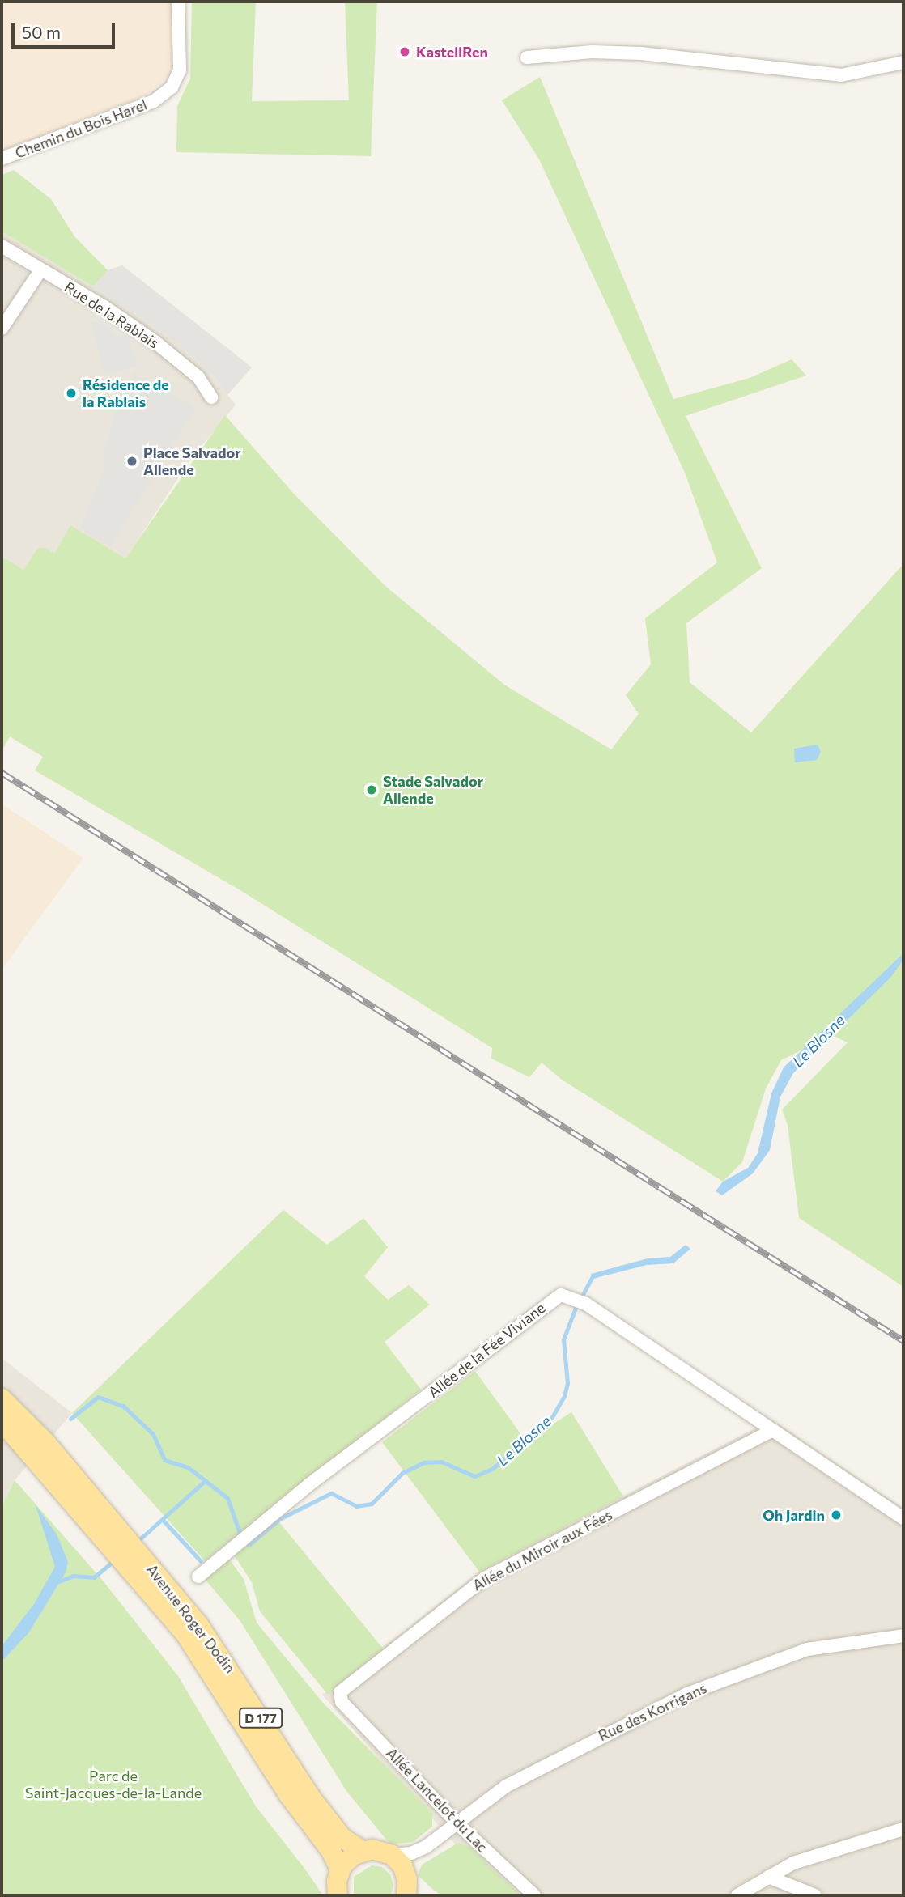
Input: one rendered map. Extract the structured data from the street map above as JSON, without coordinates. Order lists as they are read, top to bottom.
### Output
{
  "streets": {
    "main road": ["Avenue Roger Dodin", "D 177"],
    "street": [
      "Chemin du Bois Harel",
      "Rue de la Rablais",
      "Allée de la Fée Viviane",
      "Allée du Miroir aux Fées",
      "Rue des Korrigans",
      "Allée Lancelot du Lac"
    ]
  },
  "crossings": [
    ["Allée de la Fée Viviane", "Allée du Miroir aux Fées"],
    ["Allée du Miroir aux Fées", "Allée Lancelot du Lac"],
    ["Rue des Korrigans", "Allée Lancelot du Lac"]
  ],
  "water": ["Le Blosne"],
  "parks": ["Parc de Saint-Jacques-de-la-Lande"],
  "places": [
    "KastellRen",
    "Résidence de la Rablais",
    "Place Salvador Allende",
    "Stade Salvador Allende",
    "Oh Jardin"
  ],
  "scale_bar": "50 m"
}
